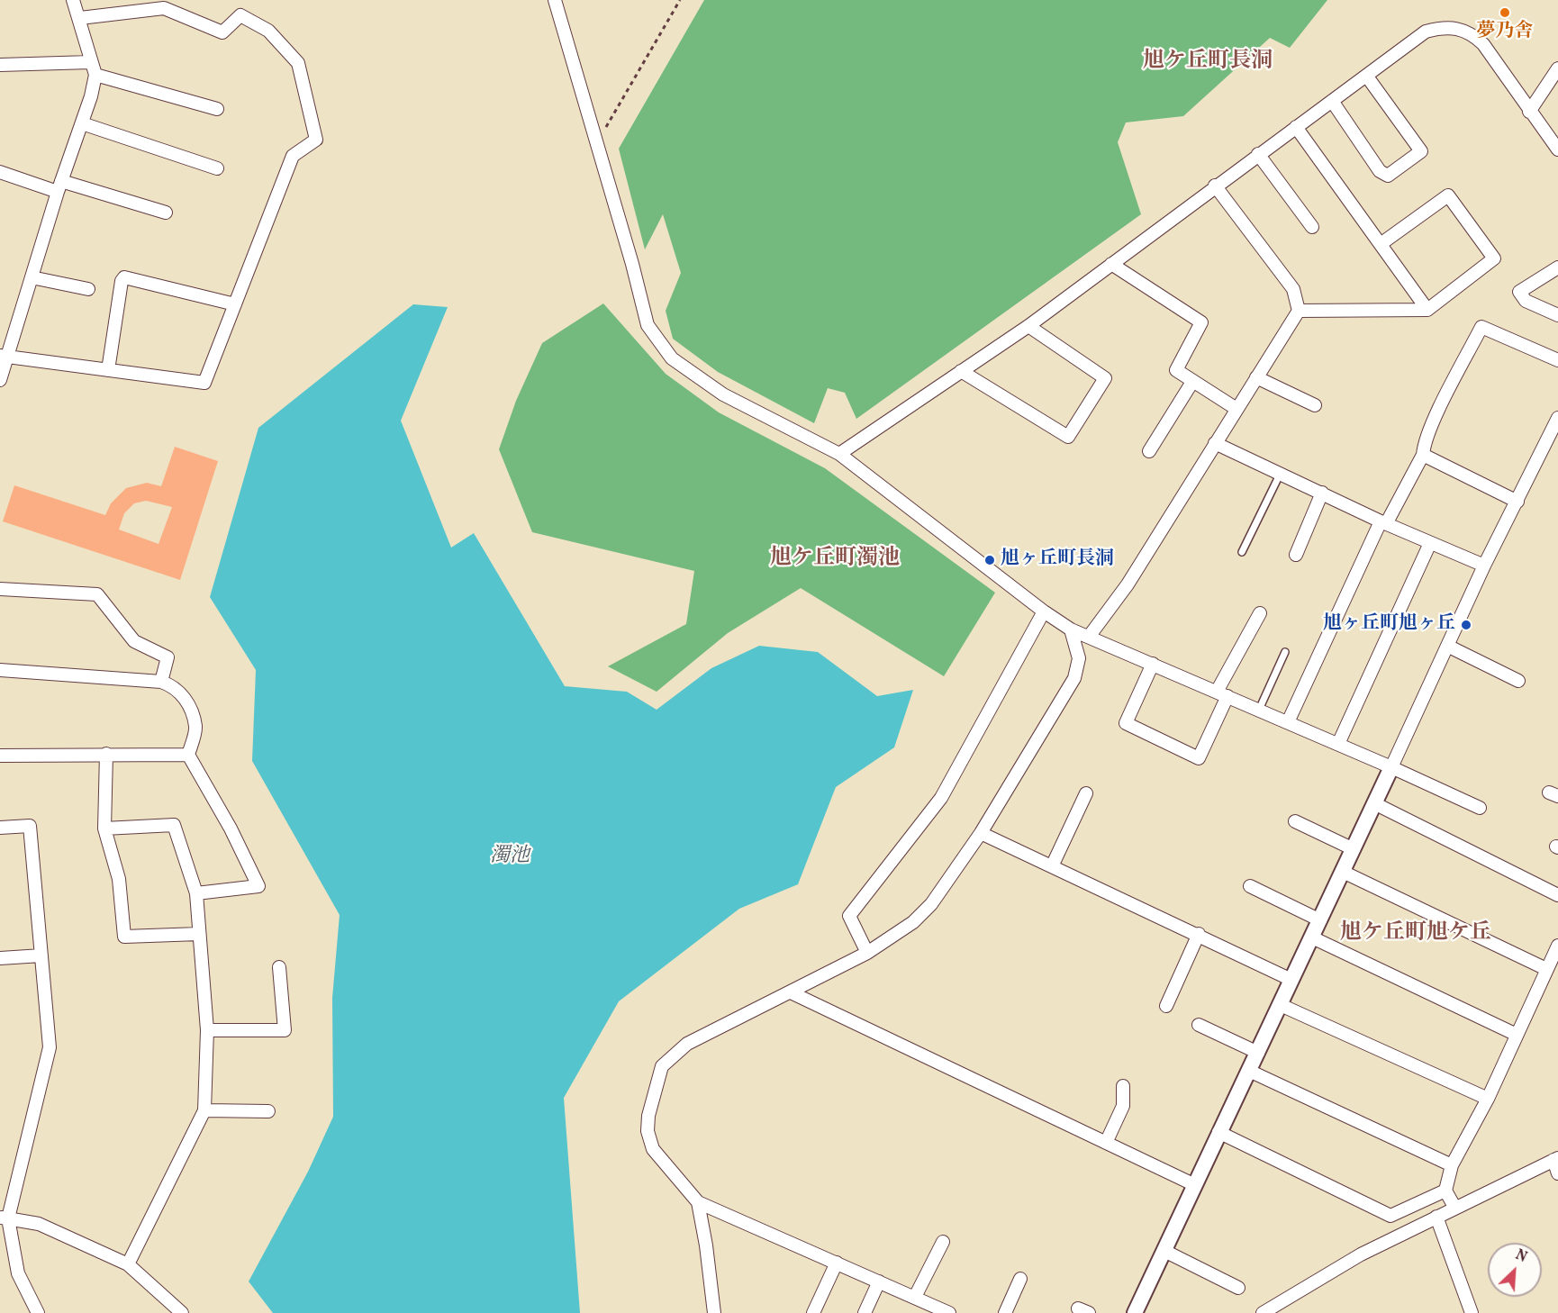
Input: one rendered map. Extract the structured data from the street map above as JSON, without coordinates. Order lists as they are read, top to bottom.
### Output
{
  "districts": ["旭ケ丘町長洞", "旭ケ丘町濁池", "旭ケ丘町旭ケ丘"],
  "water": ["濁池"],
  "places": ["夢乃舎", "旭ヶ丘町長洞", "旭ヶ丘町旭ヶ丘"],
  "north": "top right"
}
